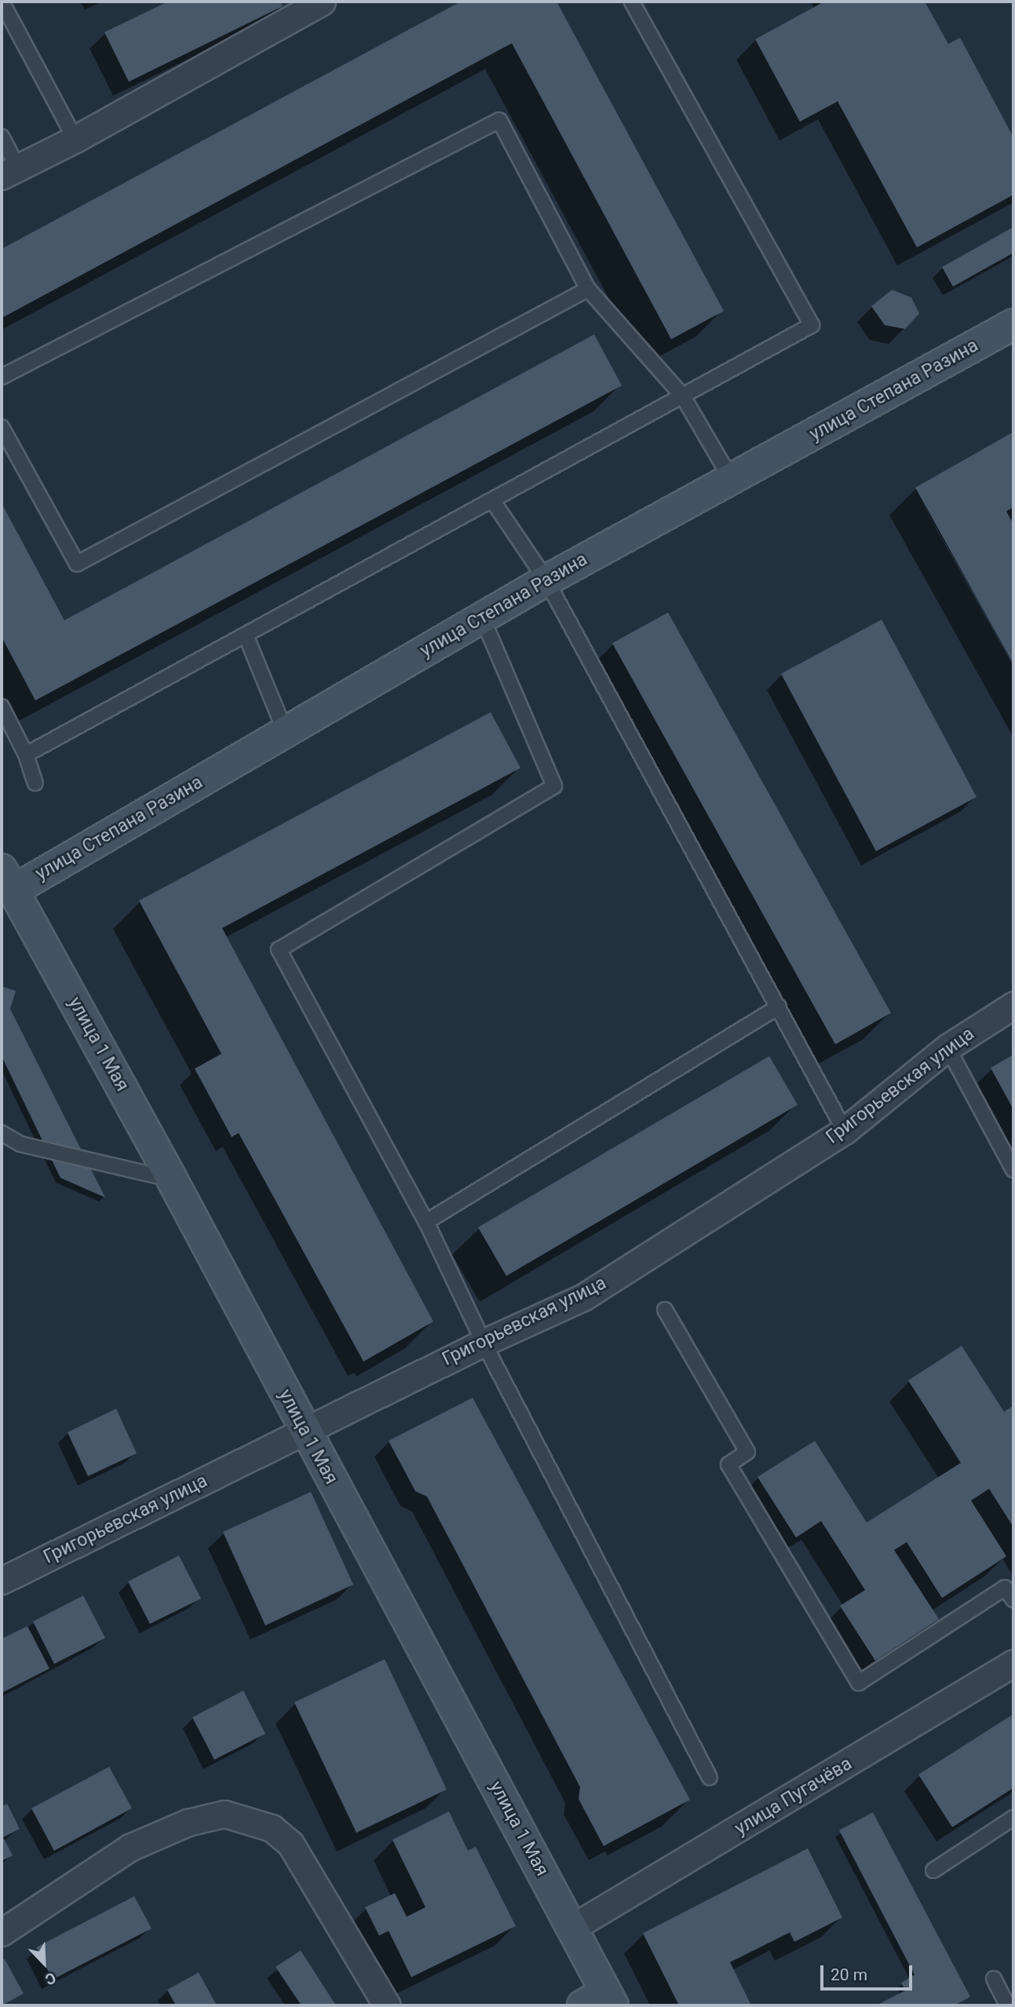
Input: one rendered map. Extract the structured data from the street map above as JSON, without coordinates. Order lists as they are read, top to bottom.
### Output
{
  "streets": {
    "main road": ["улица Степана Разина", "улица 1 Мая"],
    "street": ["Григорьевская улица", "улица Пугачёва"]
  },
  "crossings": [
    ["улица Степана Разина", "улица 1 Мая"],
    ["улица 1 Мая", "Григорьевская улица"],
    ["улица 1 Мая", "улица Пугачёва"]
  ],
  "scale_bar": "20 m",
  "north": "bottom right"
}
